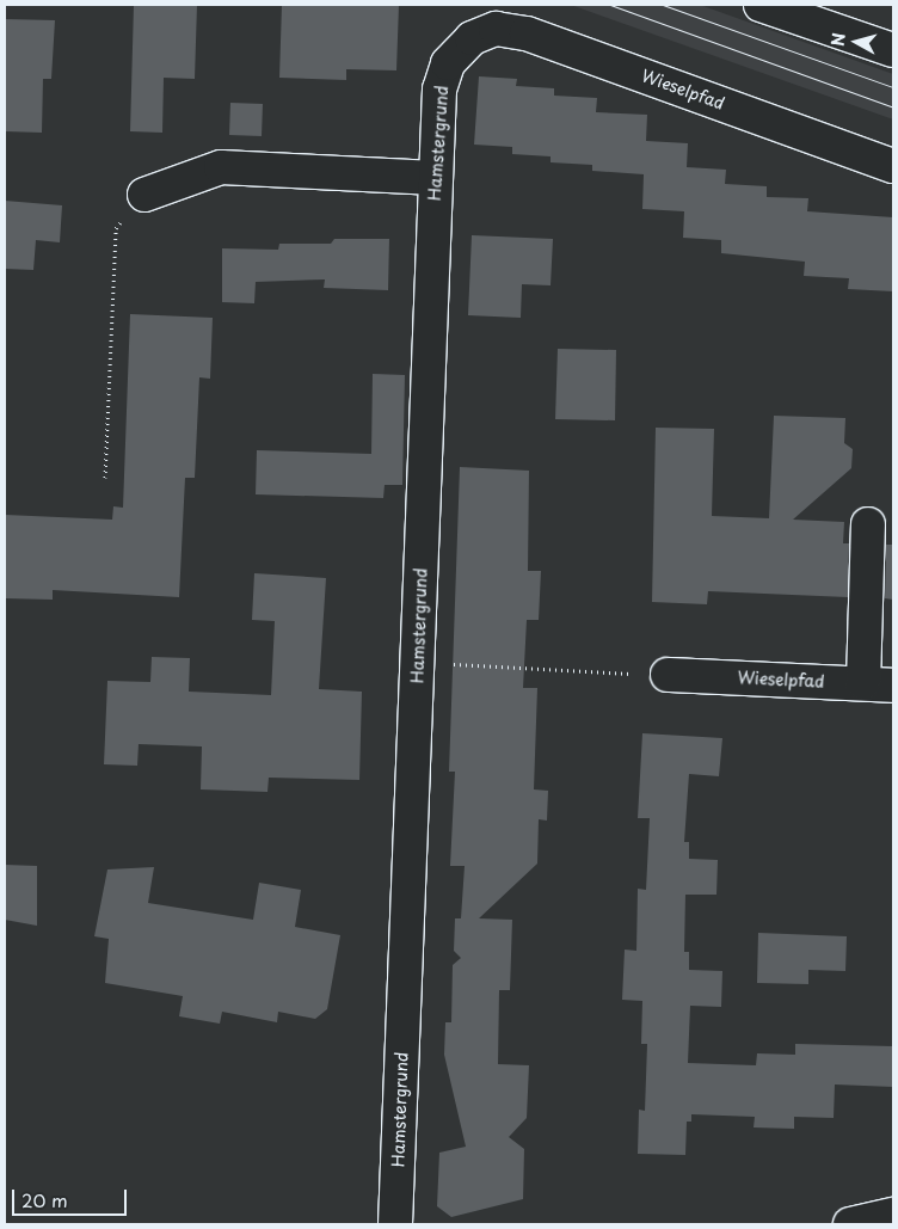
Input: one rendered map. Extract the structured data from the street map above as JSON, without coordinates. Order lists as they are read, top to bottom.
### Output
{
  "streets": {
    "street": ["Wieselpfad", "Hamstergrund"]
  },
  "crossings": [
    ["Wieselpfad", "Hamstergrund"]
  ],
  "scale_bar": "20 m",
  "north": "left"
}
